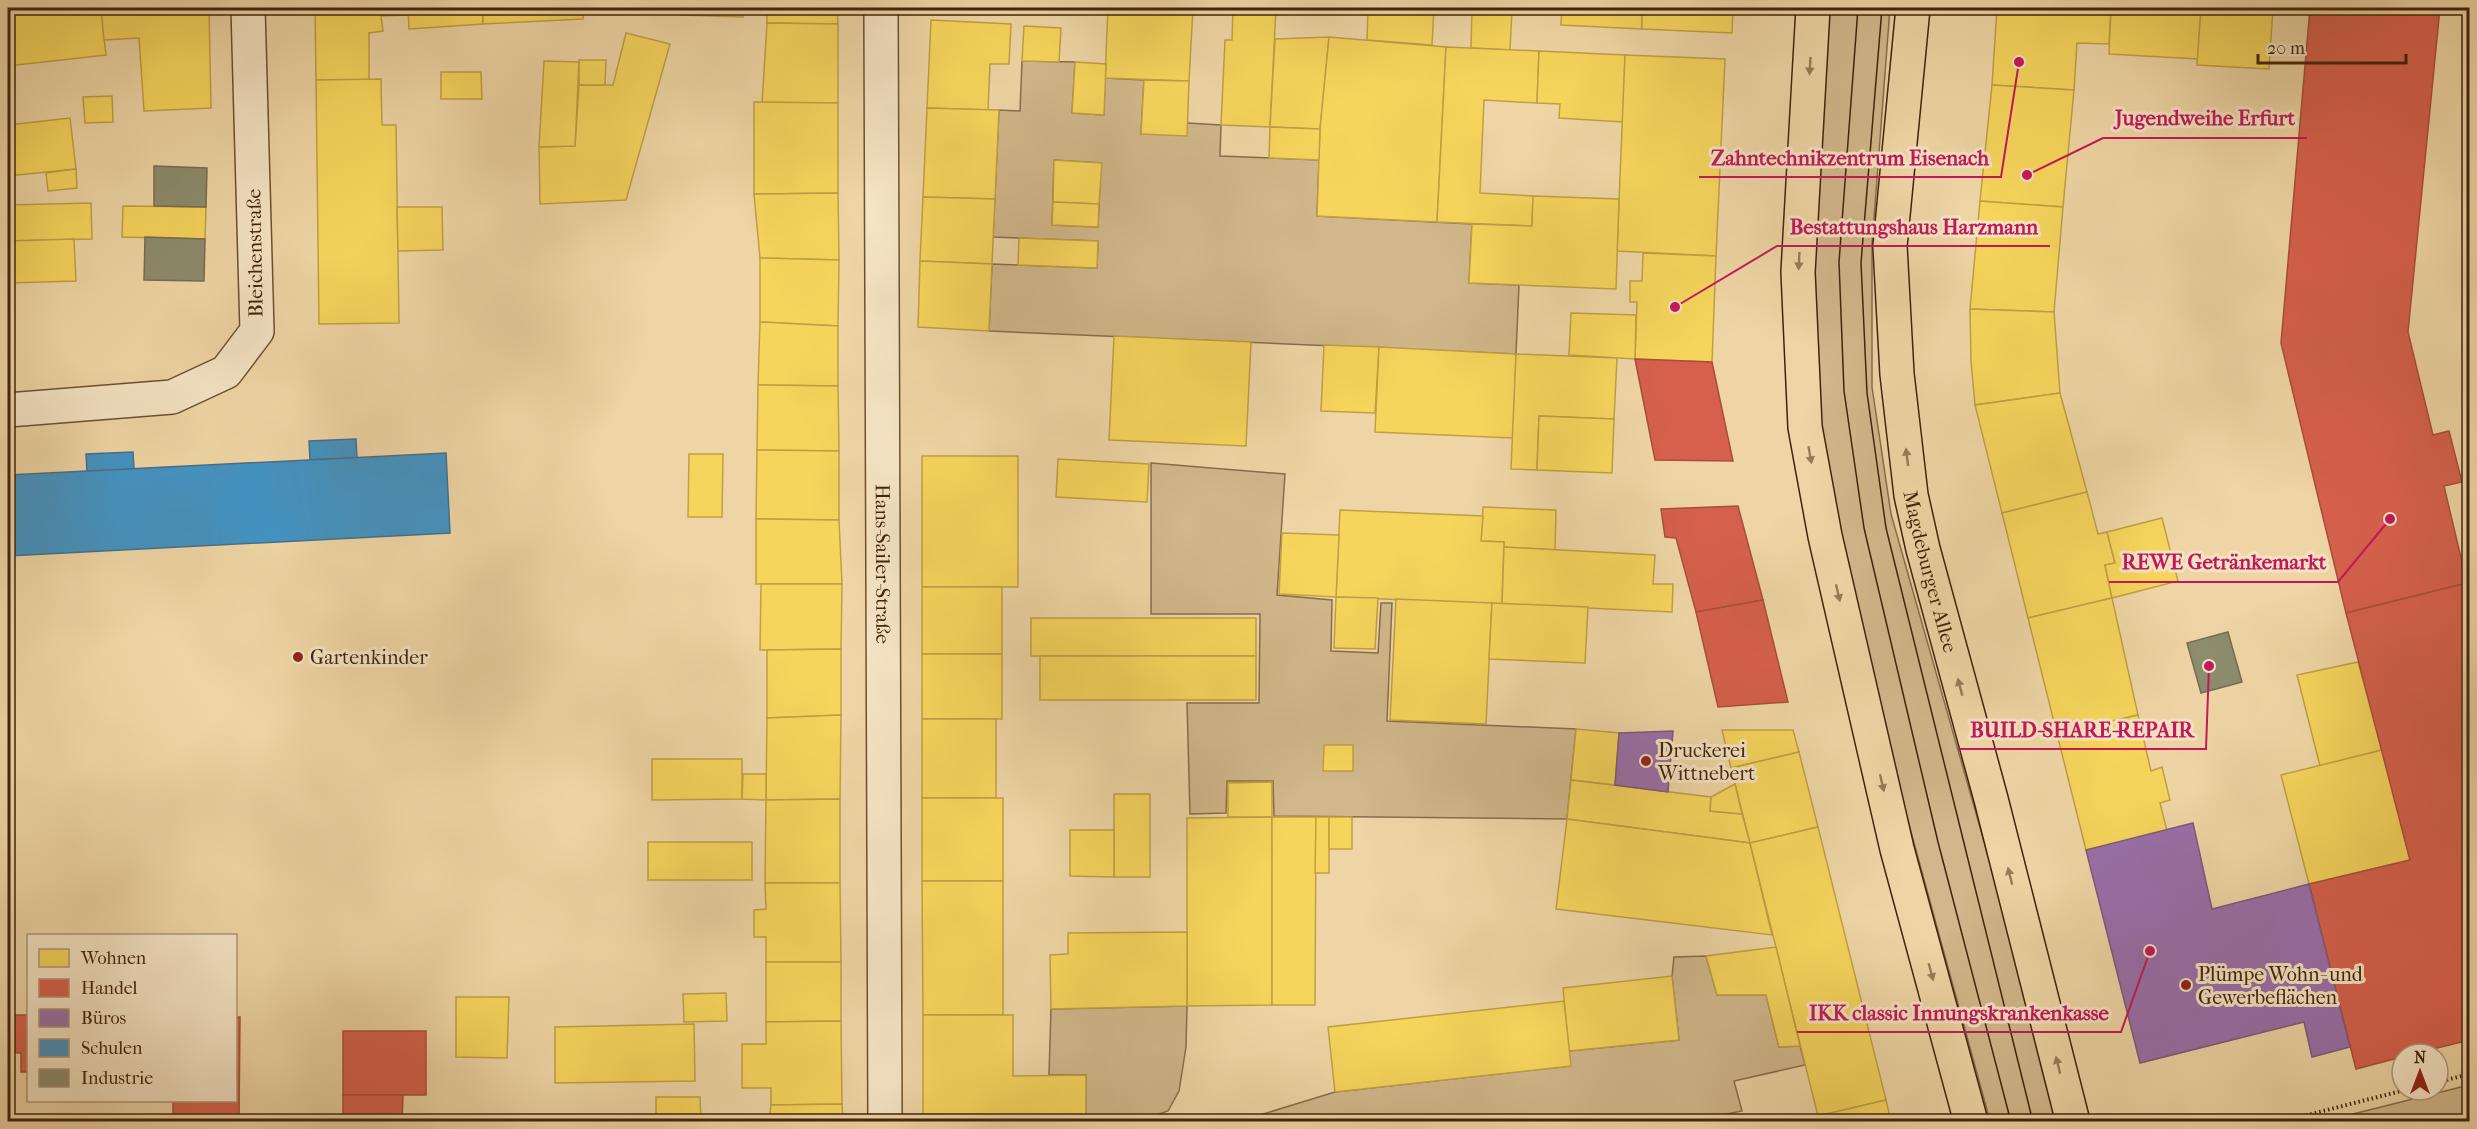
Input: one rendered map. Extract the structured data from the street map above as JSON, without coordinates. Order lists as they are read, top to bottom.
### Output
{
  "streets": {
    "main road": ["Magdeburger Allee"],
    "street": ["Bleichenstraße", "Hans-Sailer-Straße"]
  },
  "places": [
    "Zahntechnikzentrum Eisenach",
    "Jugendweihe Erfurt",
    "Bestattungshaus Harzmann",
    "REWE Getränkemarkt",
    "Gartenkinder",
    "BUILD-SHARE-REPAIR",
    "Druckerei Wittnebert",
    "IKK classic Innungskrankenkasse",
    "Plümpe Wohn- und Gewerbeflächen"
  ],
  "legend": [
    "Wohnen",
    "Handel",
    "Büros",
    "Schulen",
    "Industrie"
  ],
  "scale_bar": "20 m",
  "north": "top"
}
